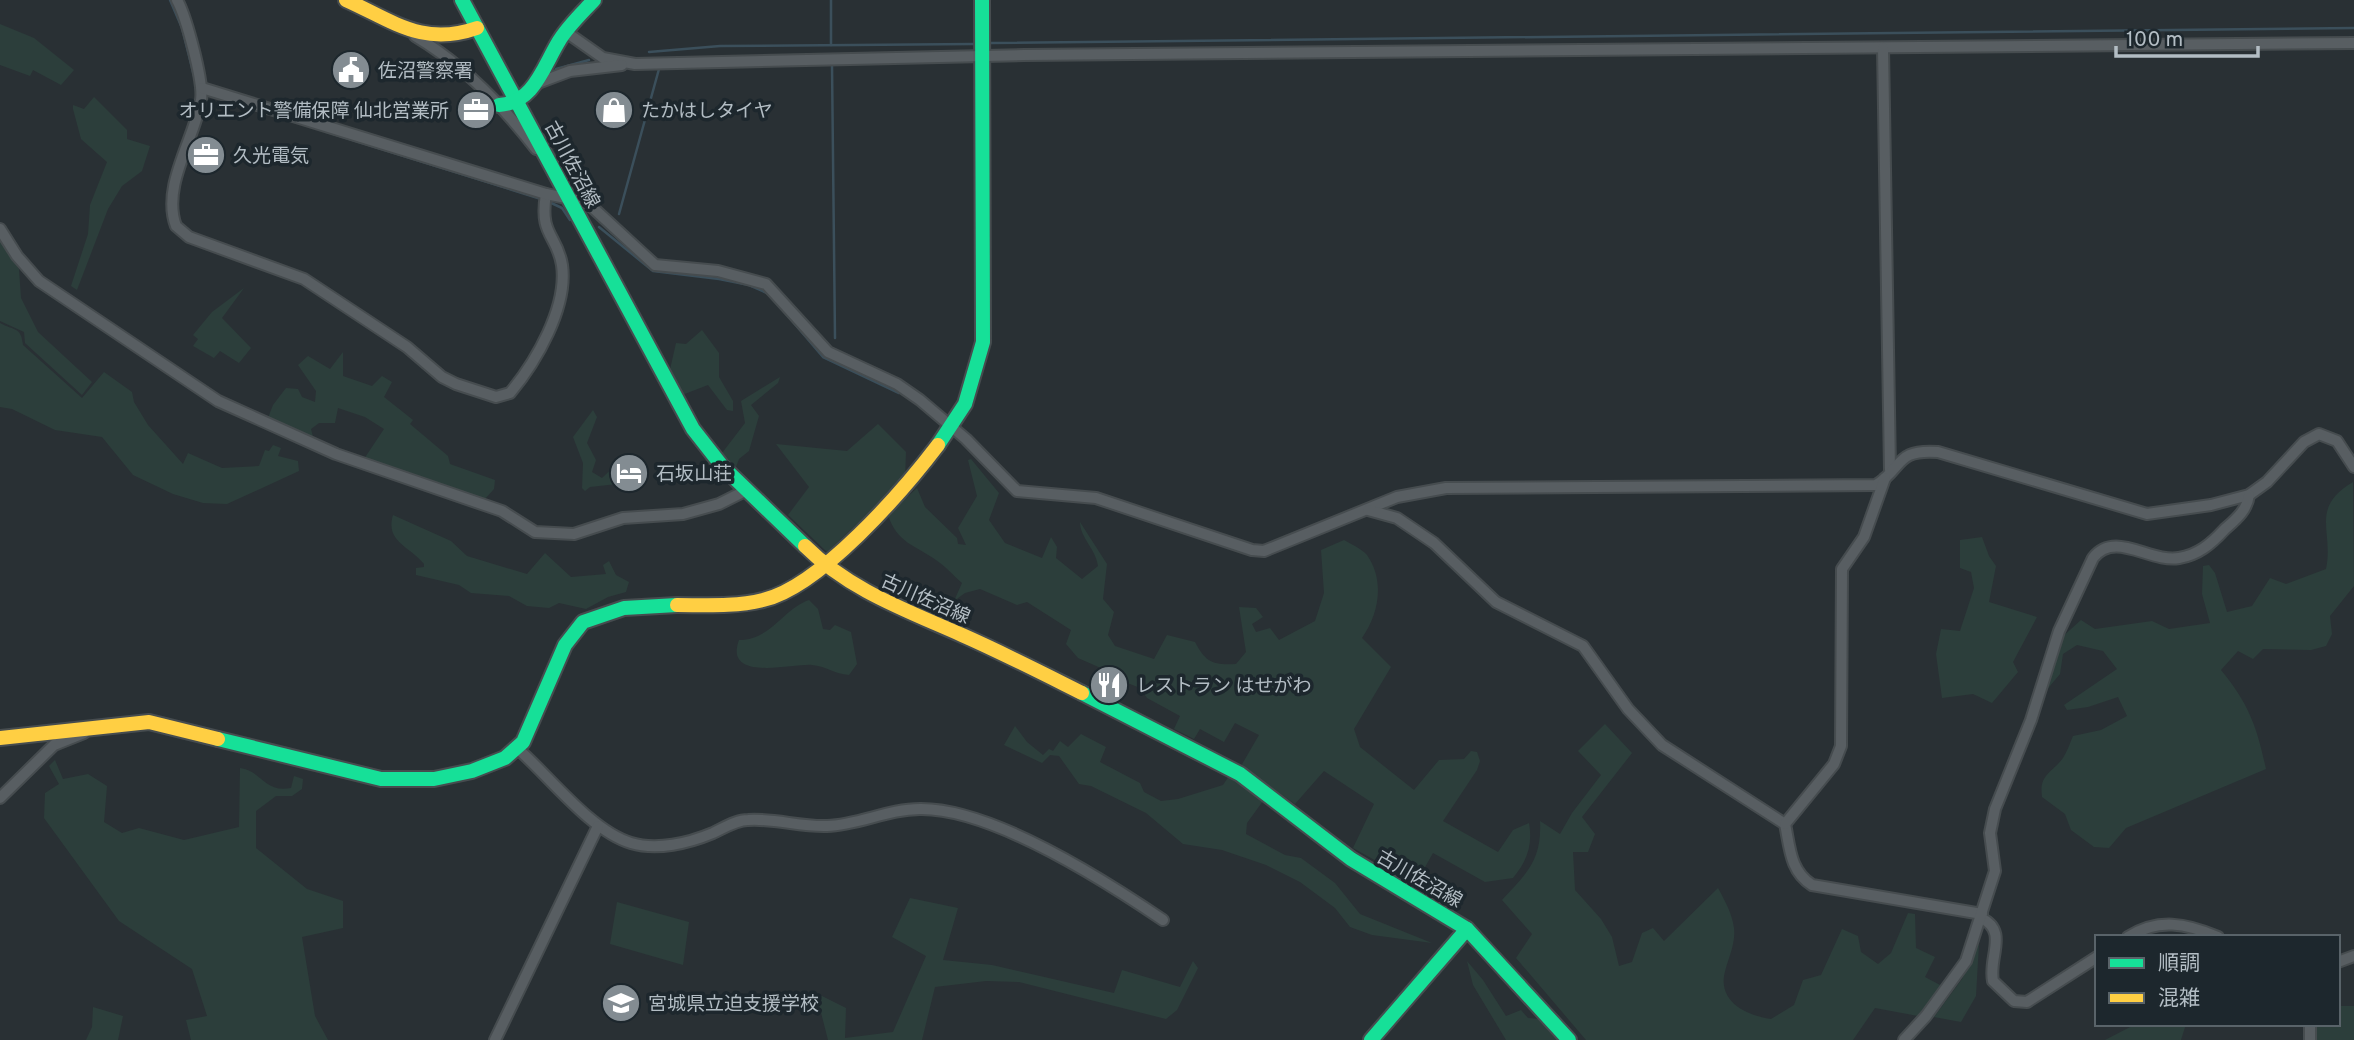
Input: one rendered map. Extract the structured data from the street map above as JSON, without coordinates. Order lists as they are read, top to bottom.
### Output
{
  "streets": {
    "street": ["古川佐沼線"]
  },
  "places": {
    "public building": ["佐沼警察署"],
    "office": ["オリエント警備保障 仙北営業所", "久光電気"],
    "shop": ["たかはしタイヤ"],
    "hotel": ["石坂山荘"],
    "restaurant": ["レストラン はせがわ"],
    "school or university": ["宮城県立迫支援学校"]
  },
  "legend": ["順調", "混雑"],
  "scale_bar": "100 m"
}
